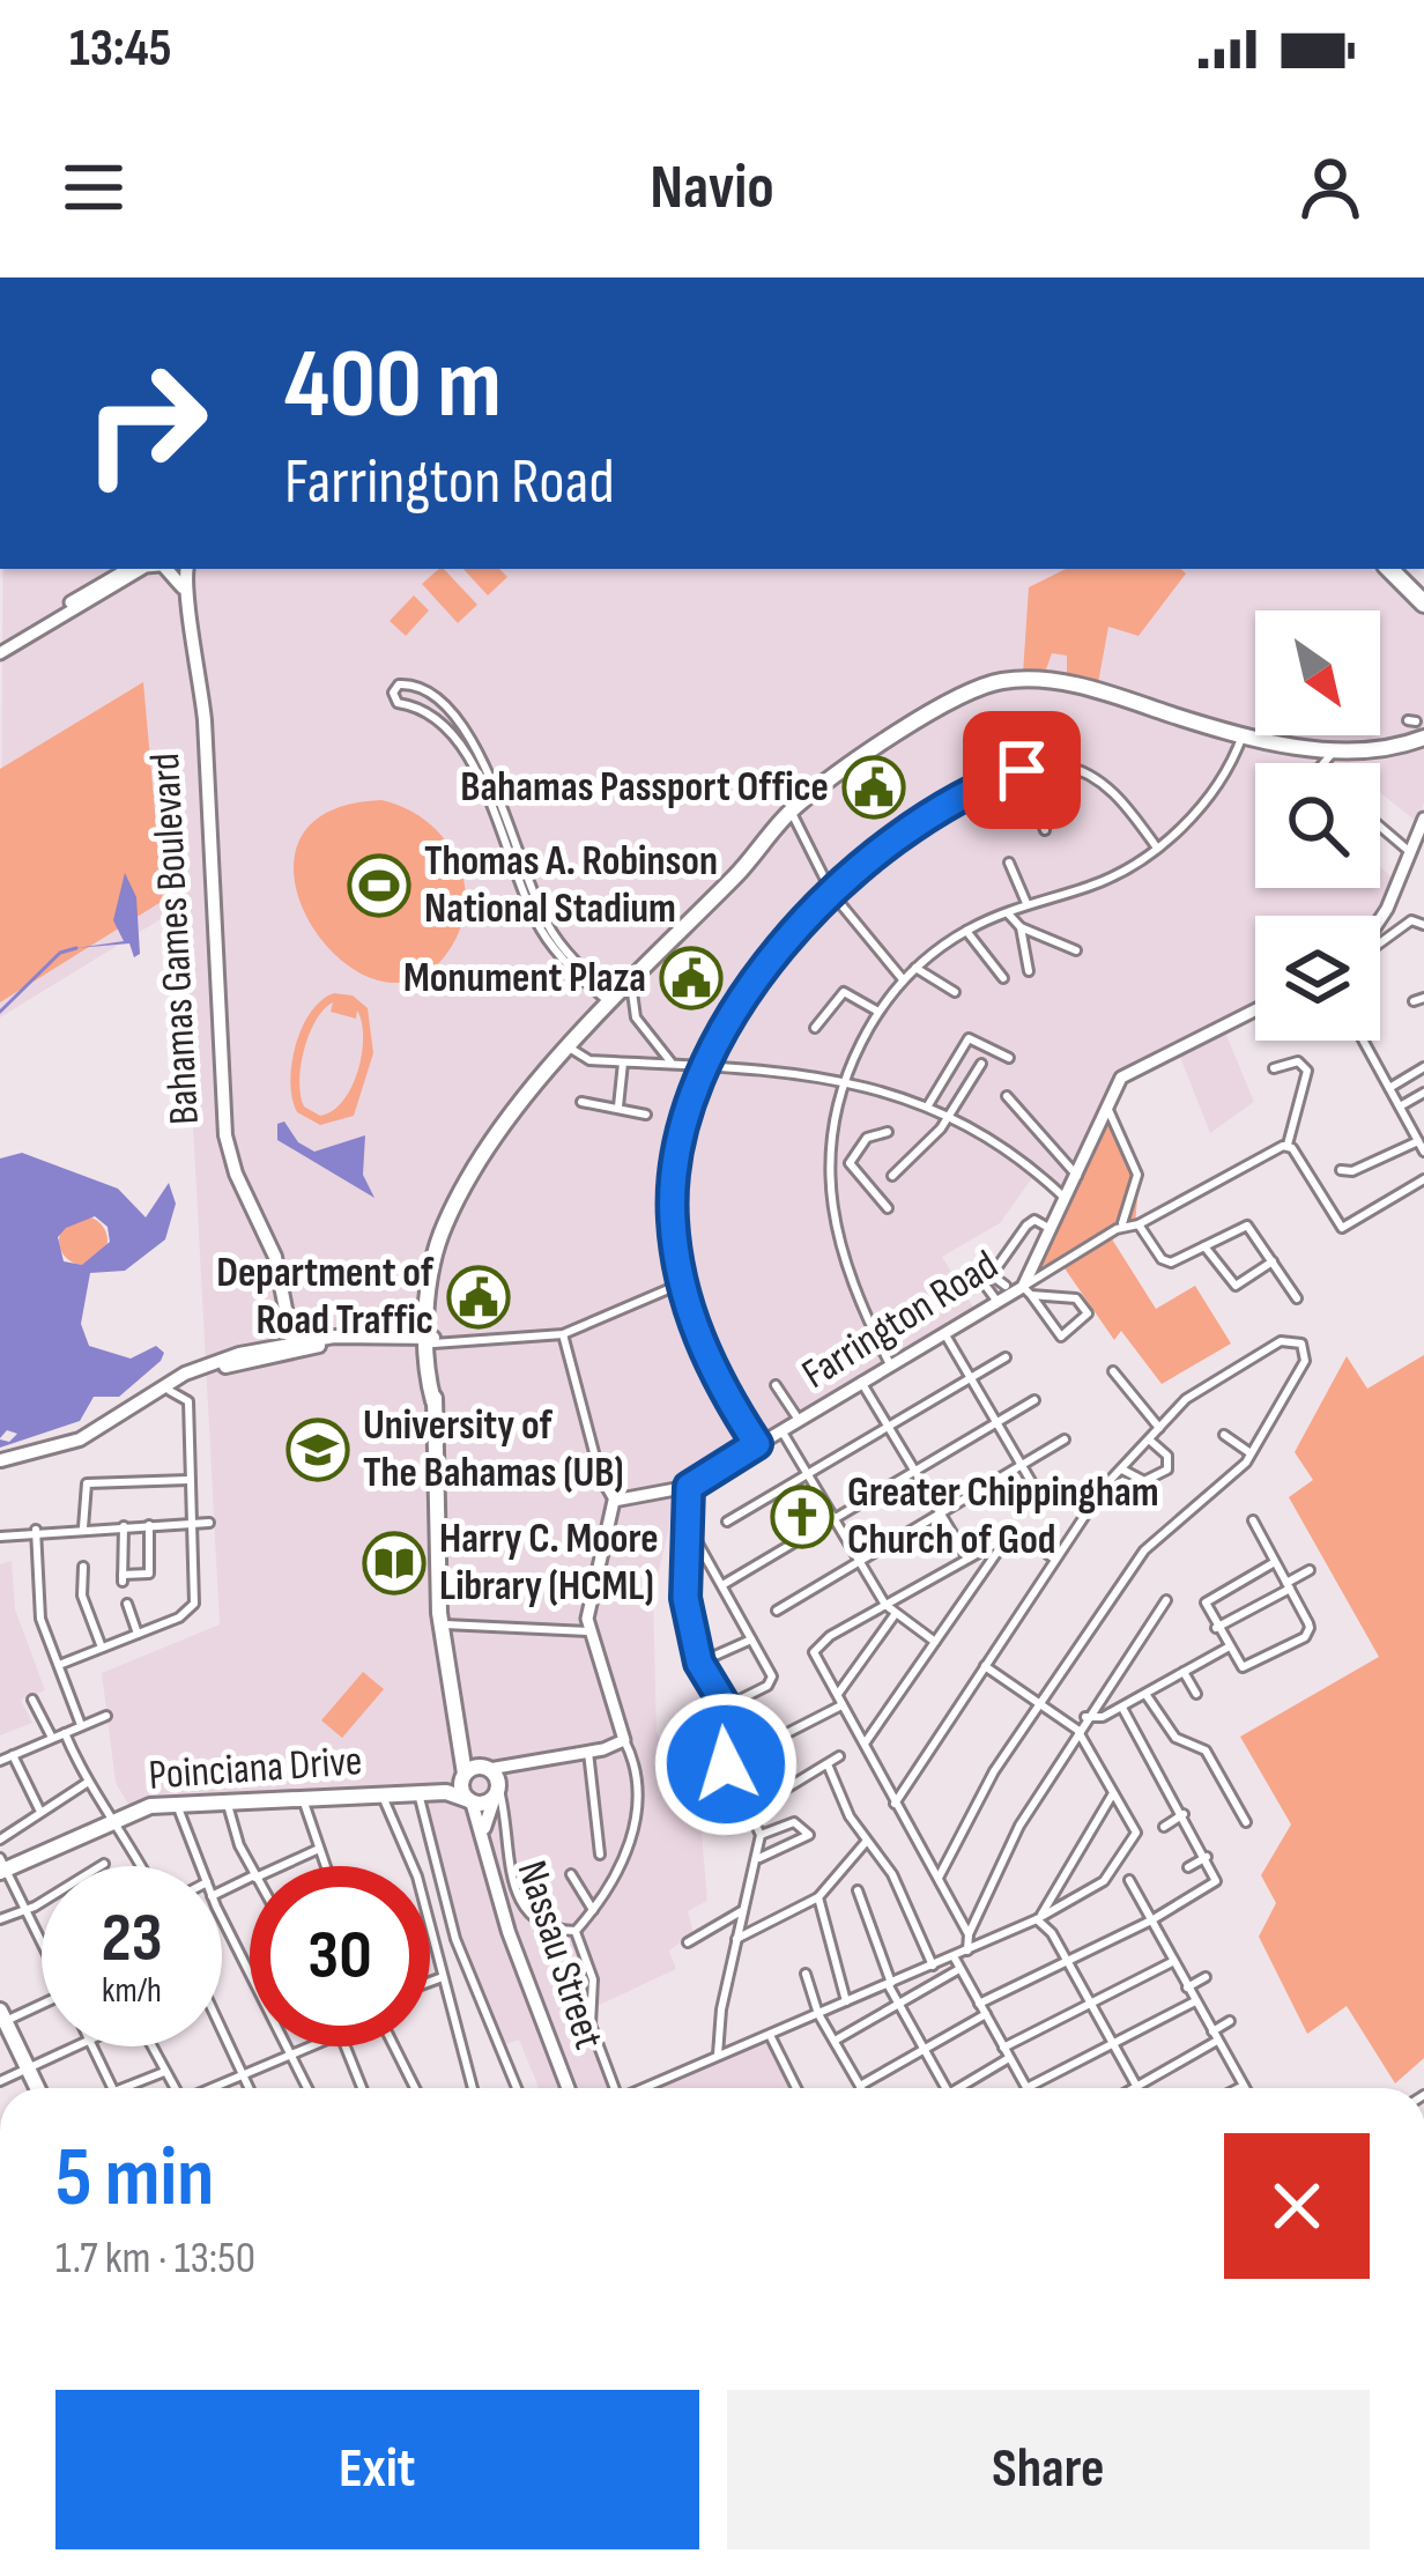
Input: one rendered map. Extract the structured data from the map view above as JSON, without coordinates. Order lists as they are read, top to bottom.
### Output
{
  "streets": {
    "main road": ["Bahamas Games Boulevard", "Poinciana Drive", "Nassau Street"],
    "street": ["Farrington Road"]
  },
  "crossings": [
    ["Poinciana Drive", "Nassau Street"]
  ],
  "places": {
    "public building": ["Bahamas Passport Office", "Monument Plaza", "Department of Road Traffic"],
    "sports": ["Thomas A. Robinson National Stadium"],
    "school or university": ["University of The Bahamas (UB)"],
    "church": ["Greater Chippingham Church of God"],
    "library": ["Harry C. Moore Library (HCML)"]
  },
  "north": "bottom right",
  "page": {
    "status": "13:45",
    "header": "Navio",
    "turn": ["400 m", "Farrington Road"],
    "speed": "23 km/h",
    "limit": "30",
    "heading": ["5 min", "1.7 km · 13:50"],
    "buttons": ["Exit", "Share"]
  }
}
